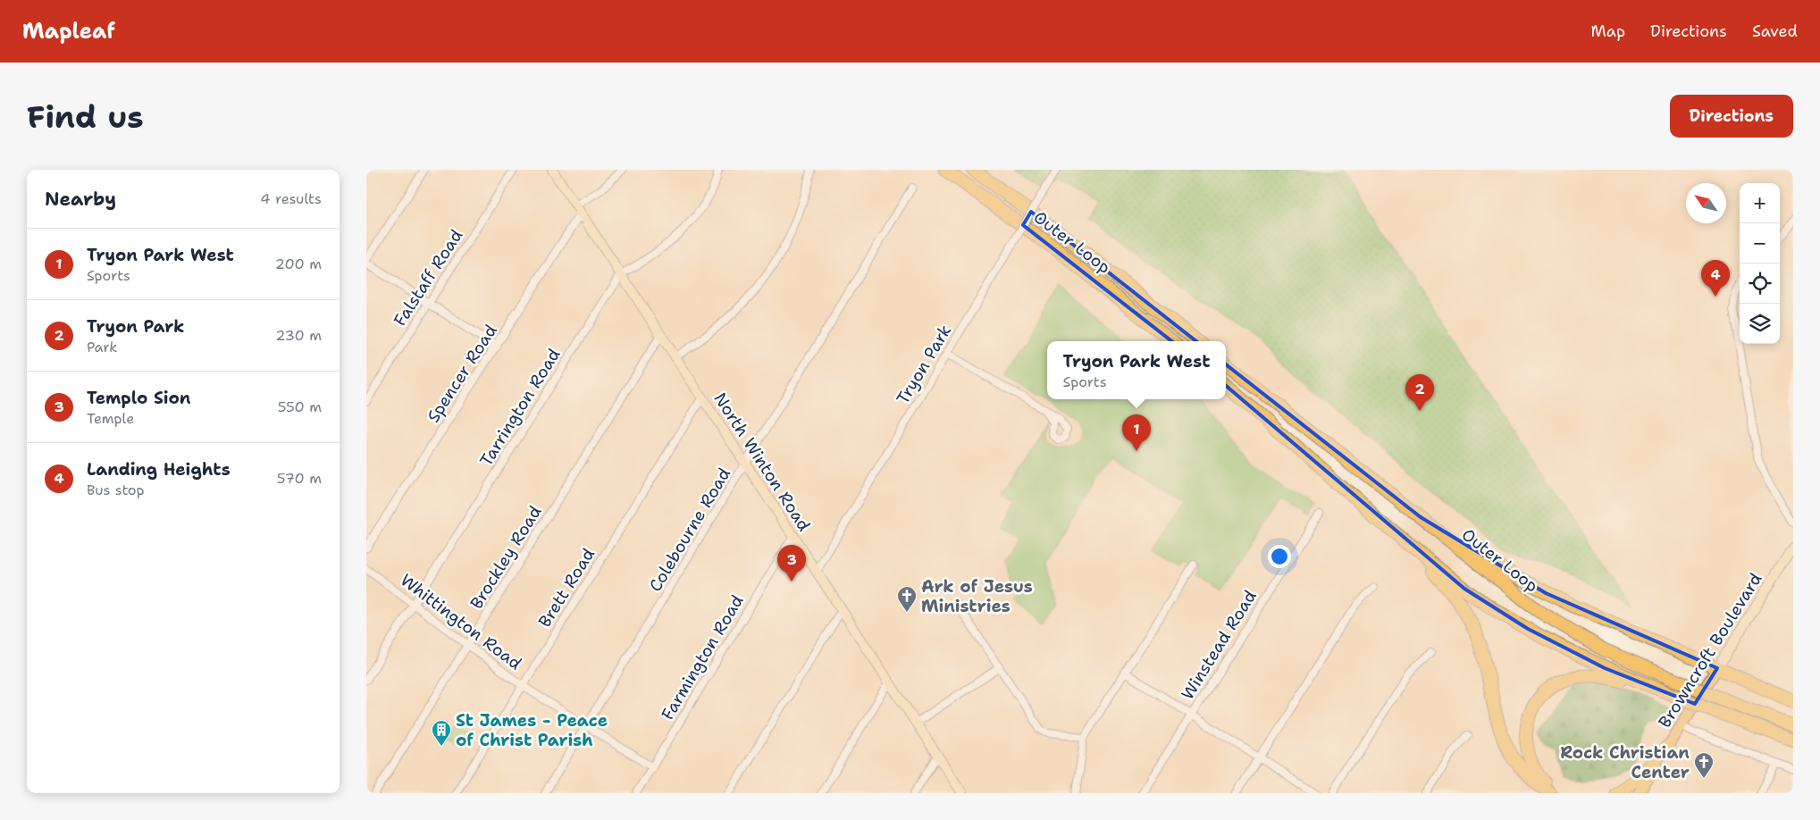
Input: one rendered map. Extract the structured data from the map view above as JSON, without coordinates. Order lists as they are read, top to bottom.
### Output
{
  "streets": {
    "highway": ["Outer Loop"],
    "main road": ["North Winton Road", "Browncroft Boulevard"],
    "street": [
      "Falstaff Road",
      "Tryon Park",
      "Spencer Road",
      "Tarrington Road",
      "Colebourne Road",
      "Brockley Road",
      "Brett Road",
      "Whittington Road",
      "Winstead Road",
      "Farmington Road"
    ]
  },
  "crossings": [
    ["Tryon Park", "North Winton Road"],
    ["Spencer Road", "North Winton Road"],
    ["Tarrington Road", "North Winton Road"],
    ["Tarrington Road", "Whittington Road"],
    ["North Winton Road", "Colebourne Road"],
    ["North Winton Road", "Brockley Road"],
    ["North Winton Road", "Brett Road"],
    ["North Winton Road", "Farmington Road"],
    ["Colebourne Road", "Whittington Road"],
    ["Brockley Road", "Whittington Road"],
    ["Brett Road", "Whittington Road"],
    ["Whittington Road", "Farmington Road"]
  ],
  "places": {
    "church": ["Ark of Jesus Ministries", "Rock Christian Center"],
    "building": ["St James - Peace of Christ Parish"]
  },
  "north": "top left",
  "page": {
    "header": "Mapleaf",
    "nav": ["Map", "Directions", "Saved"],
    "buttons": "Directions",
    "title": "Find us",
    "heading": ["Nearby", "4 results"],
    "map_buttons": ["+", "−"],
    "list": [
      {
        "mark": "1",
        "name": "Tryon Park West",
        "note": "Sports",
        "value": "200 m"
      },
      {
        "mark": "2",
        "name": "Tryon Park",
        "note": "Park",
        "value": "230 m"
      },
      {
        "mark": "3",
        "name": "Templo Sion",
        "note": "Temple",
        "value": "550 m"
      },
      {
        "mark": "4",
        "name": "Landing Heights",
        "note": "Bus stop",
        "value": "570 m"
      }
    ],
    "pins": [
      "4",
      "2",
      "1",
      "3"
    ],
    "popup": ["Tryon Park West", "Sports"]
  }
}
